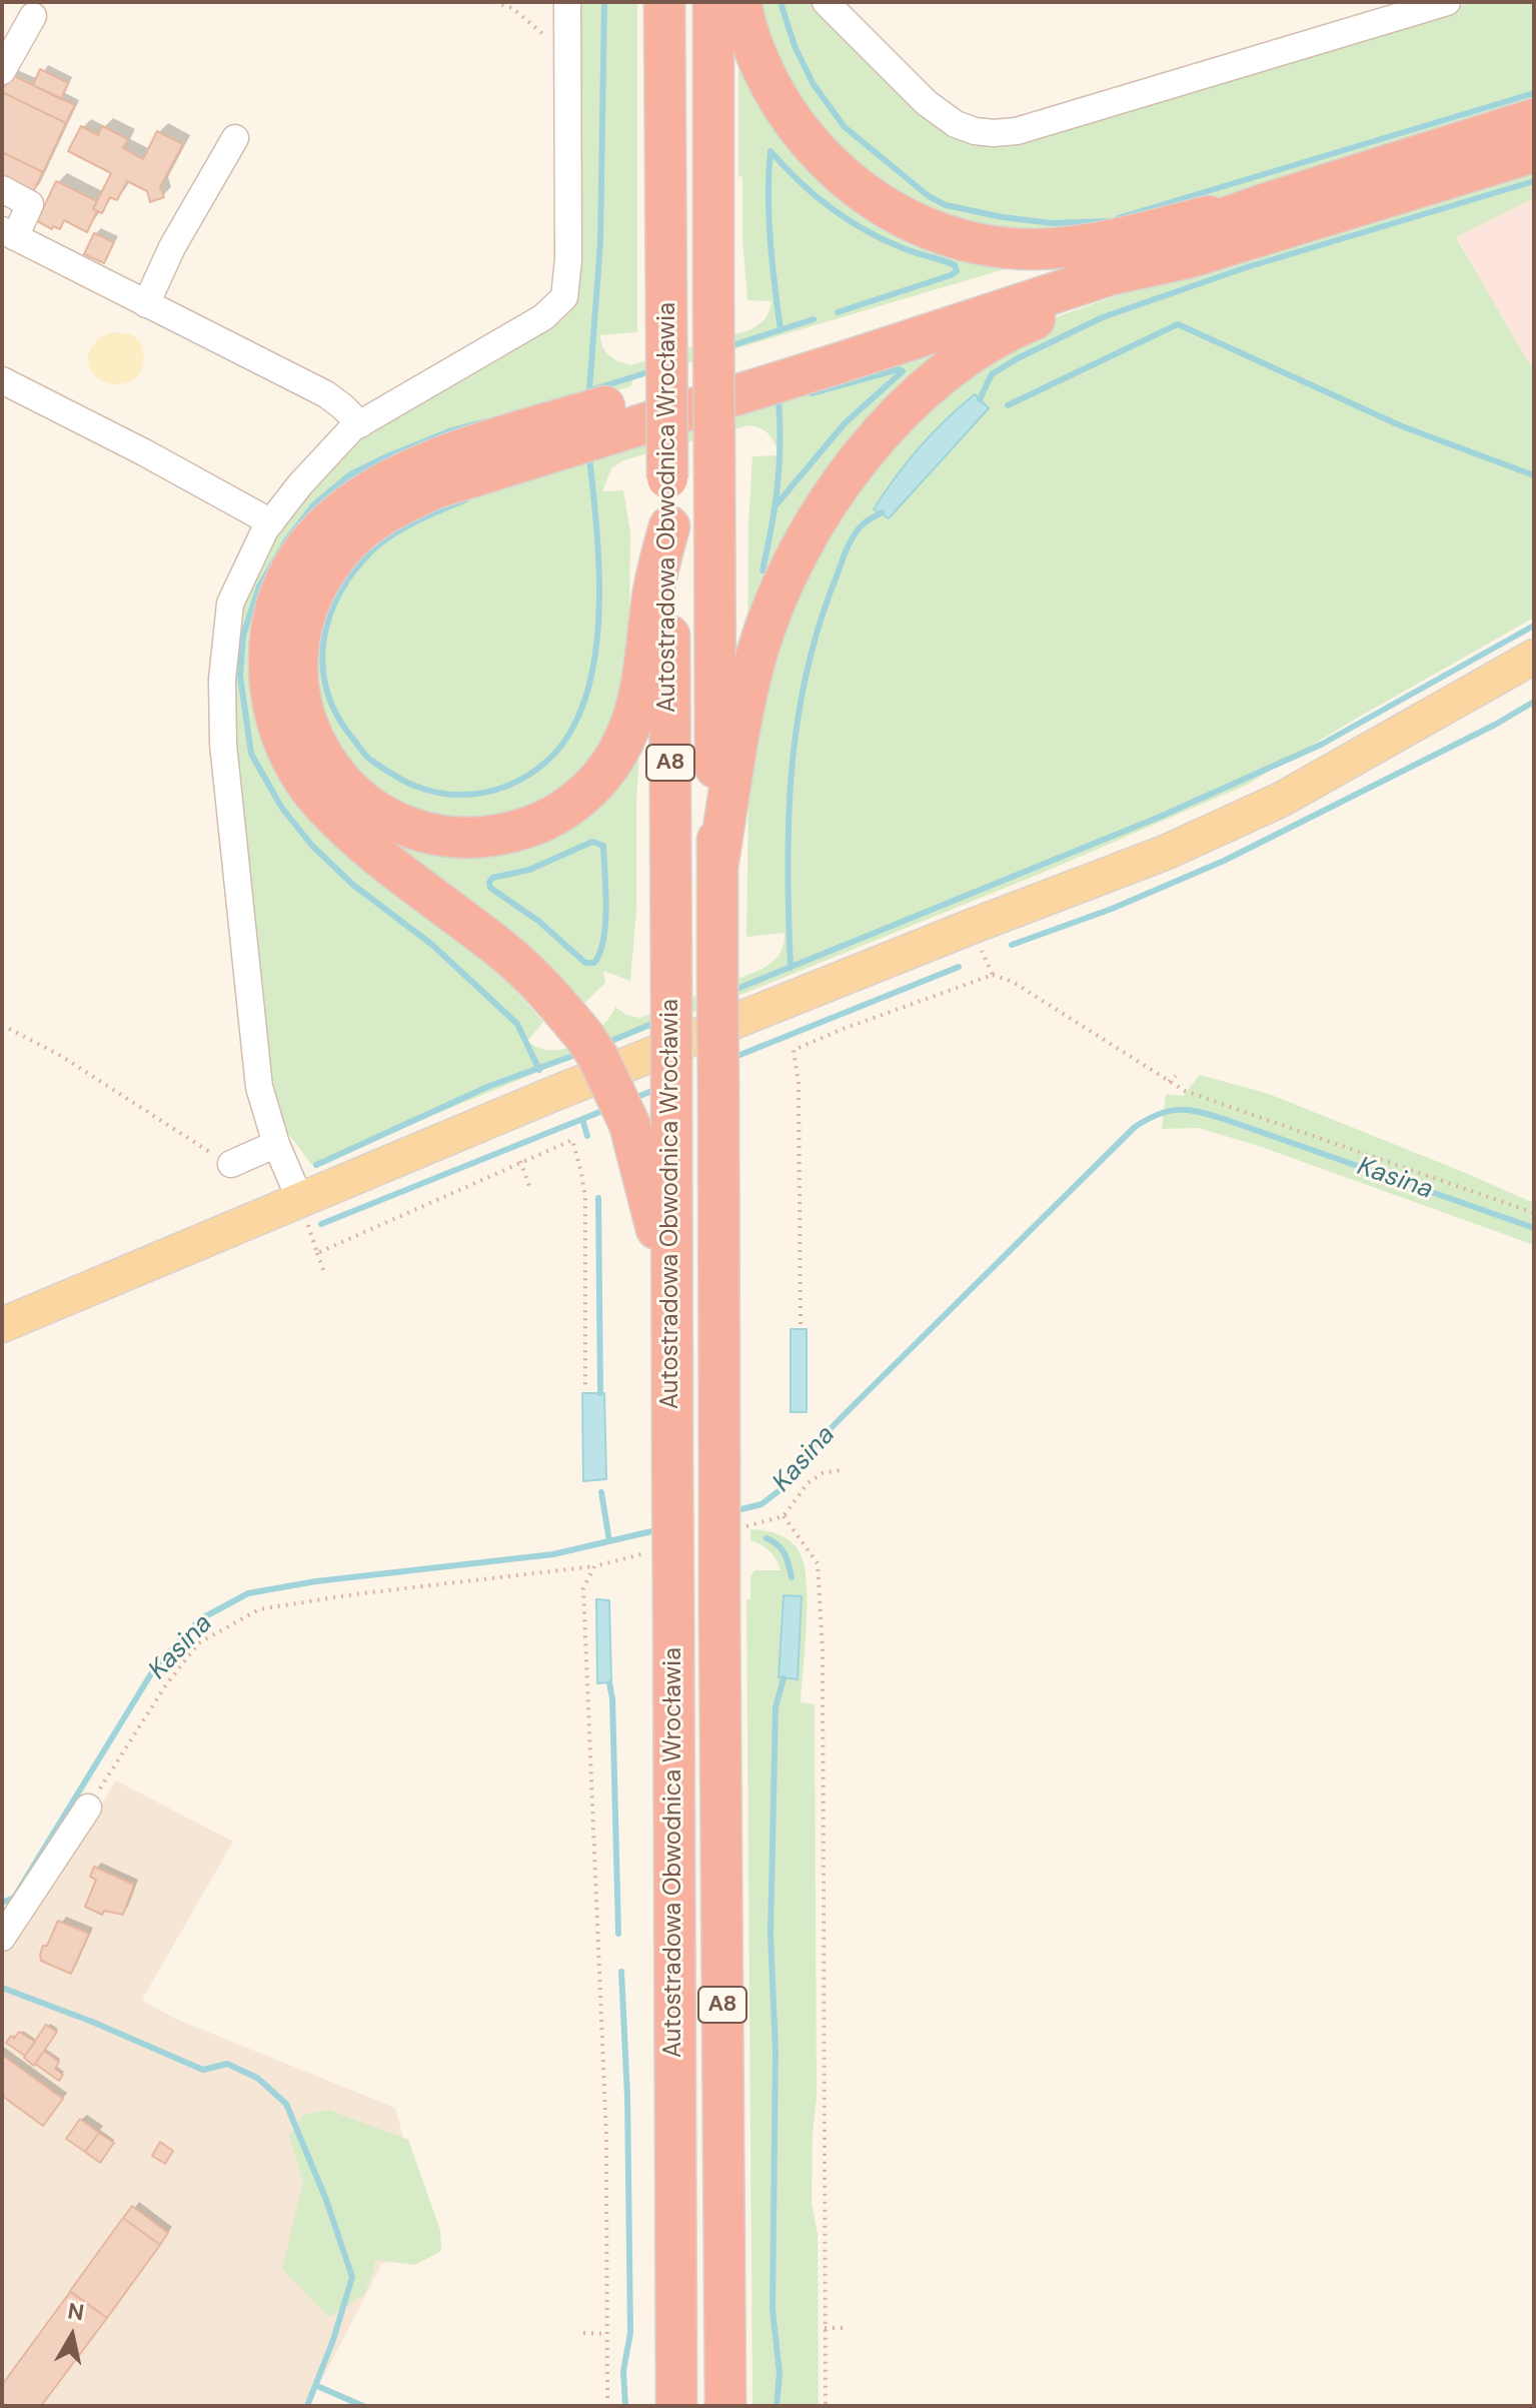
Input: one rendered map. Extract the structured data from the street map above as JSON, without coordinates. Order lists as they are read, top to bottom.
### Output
{
  "streets": {
    "highway": ["Autostradowa Obwodnica Wrocławia", "A8"]
  },
  "water": ["Kasina"],
  "north": "top"
}
